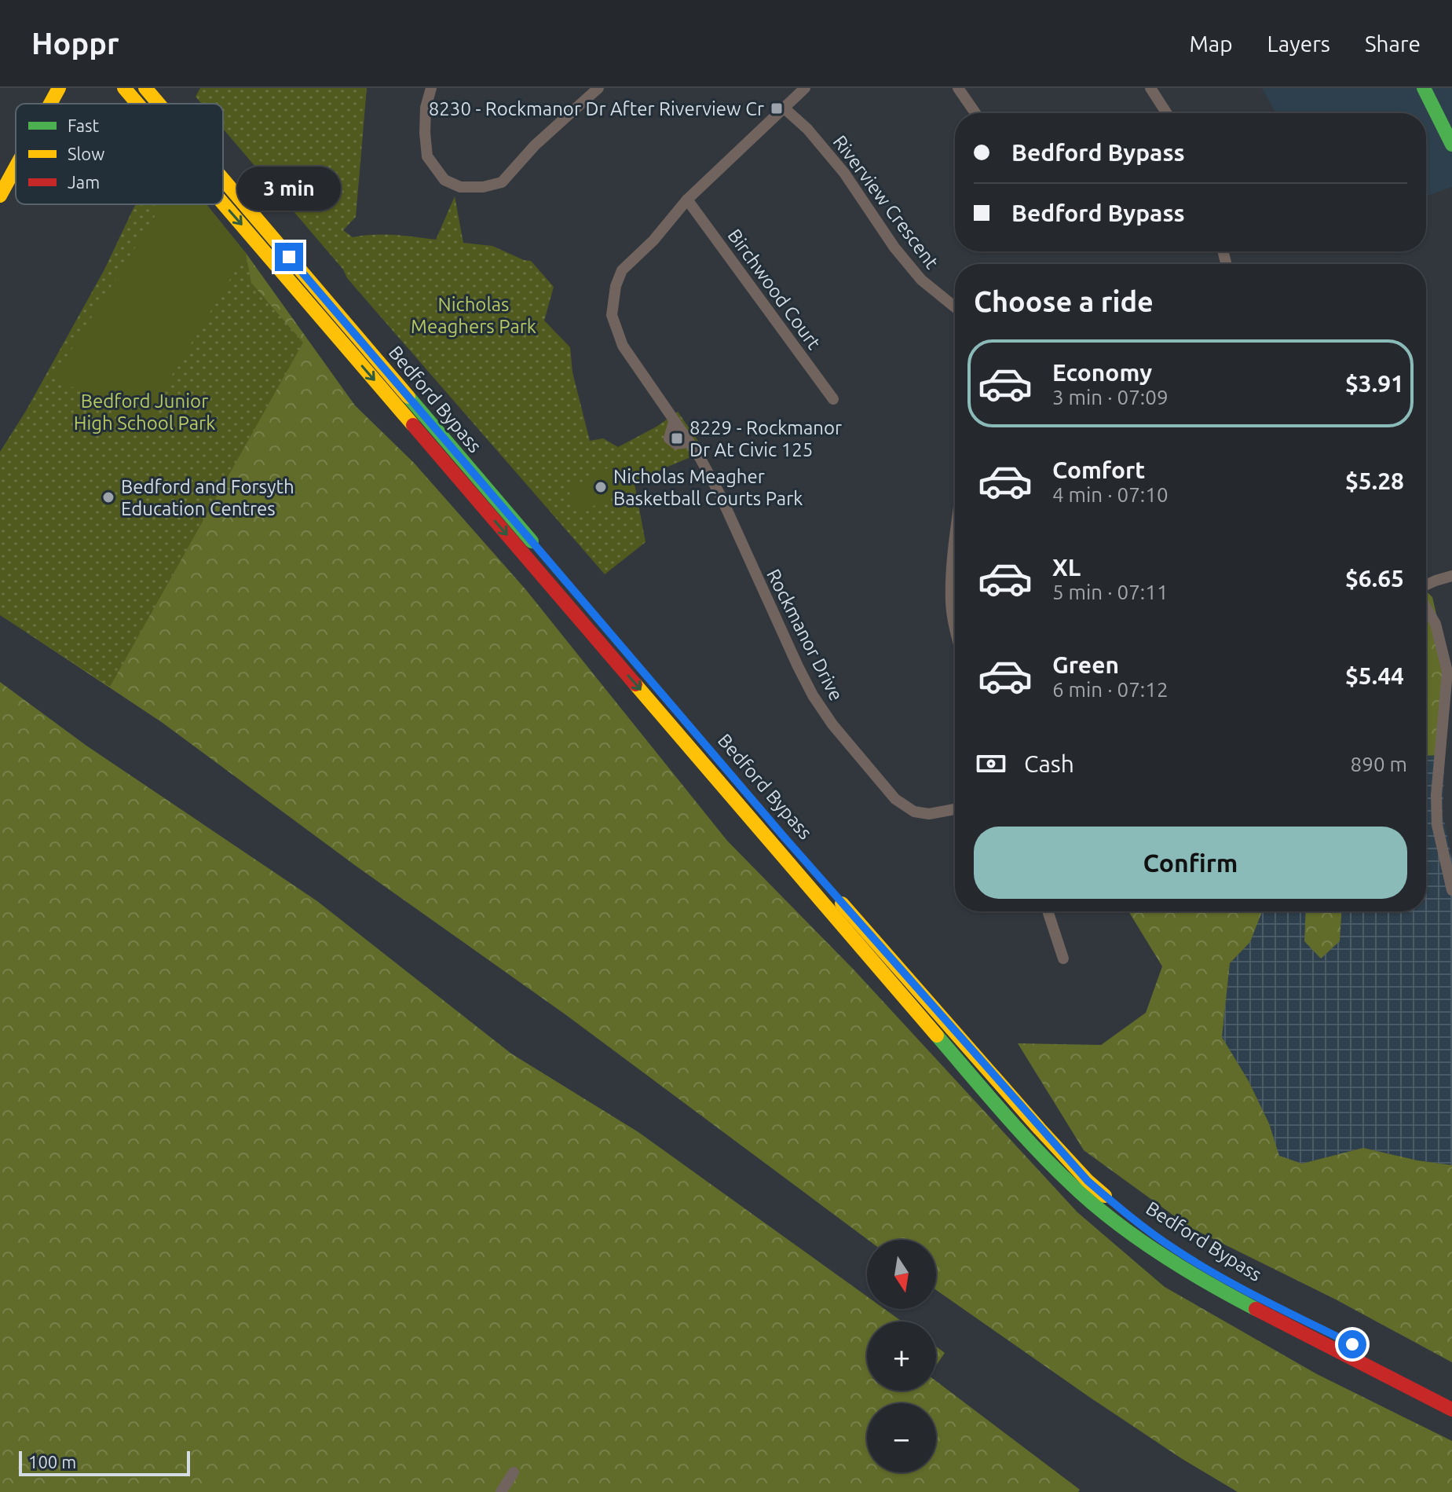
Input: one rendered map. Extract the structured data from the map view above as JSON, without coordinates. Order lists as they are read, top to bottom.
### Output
{
  "streets": {
    "main road": ["Bedford Bypass"],
    "street": ["Riverview Crescent", "Birchwood Court", "Rockmanor Drive"]
  },
  "crossings": [
    ["Riverview Crescent", "Rockmanor Drive"],
    ["Birchwood Court", "Rockmanor Drive"]
  ],
  "parks": ["Nicholas Meaghers Park", "Bedford Junior High School Park"],
  "places": {
    "transit": ["8230 - Rockmanor Dr After Riverview Cr", "8229 - Rockmanor Dr At Civic 125"],
    "other": ["Nicholas Meagher Basketball Courts Park", "Bedford and Forsyth Education Centres"]
  },
  "legend": ["Fast", "Slow", "Jam"],
  "scale_bar": "100 m",
  "north": "bottom",
  "page": {
    "header": "Hoppr",
    "nav": ["Map", "Layers", "Share"],
    "banner": ["Bedford Bypass", "Bedford Bypass"],
    "bubble": "3 min",
    "heading": "Choose a ride",
    "list": [
      {
        "name": "Economy",
        "note": "3 min · 07:09",
        "value": "$3.91"
      },
      {
        "name": "Comfort",
        "note": "4 min · 07:10",
        "value": "$5.28"
      },
      {
        "name": "XL",
        "note": "5 min · 07:11",
        "value": "$6.65"
      },
      {
        "name": "Green",
        "note": "6 min · 07:12",
        "value": "$5.44"
      }
    ],
    "pay": ["Cash", "890 m"],
    "buttons": "Confirm",
    "map_buttons": ["+", "−"],
    "scale": "100 m"
  }
}
